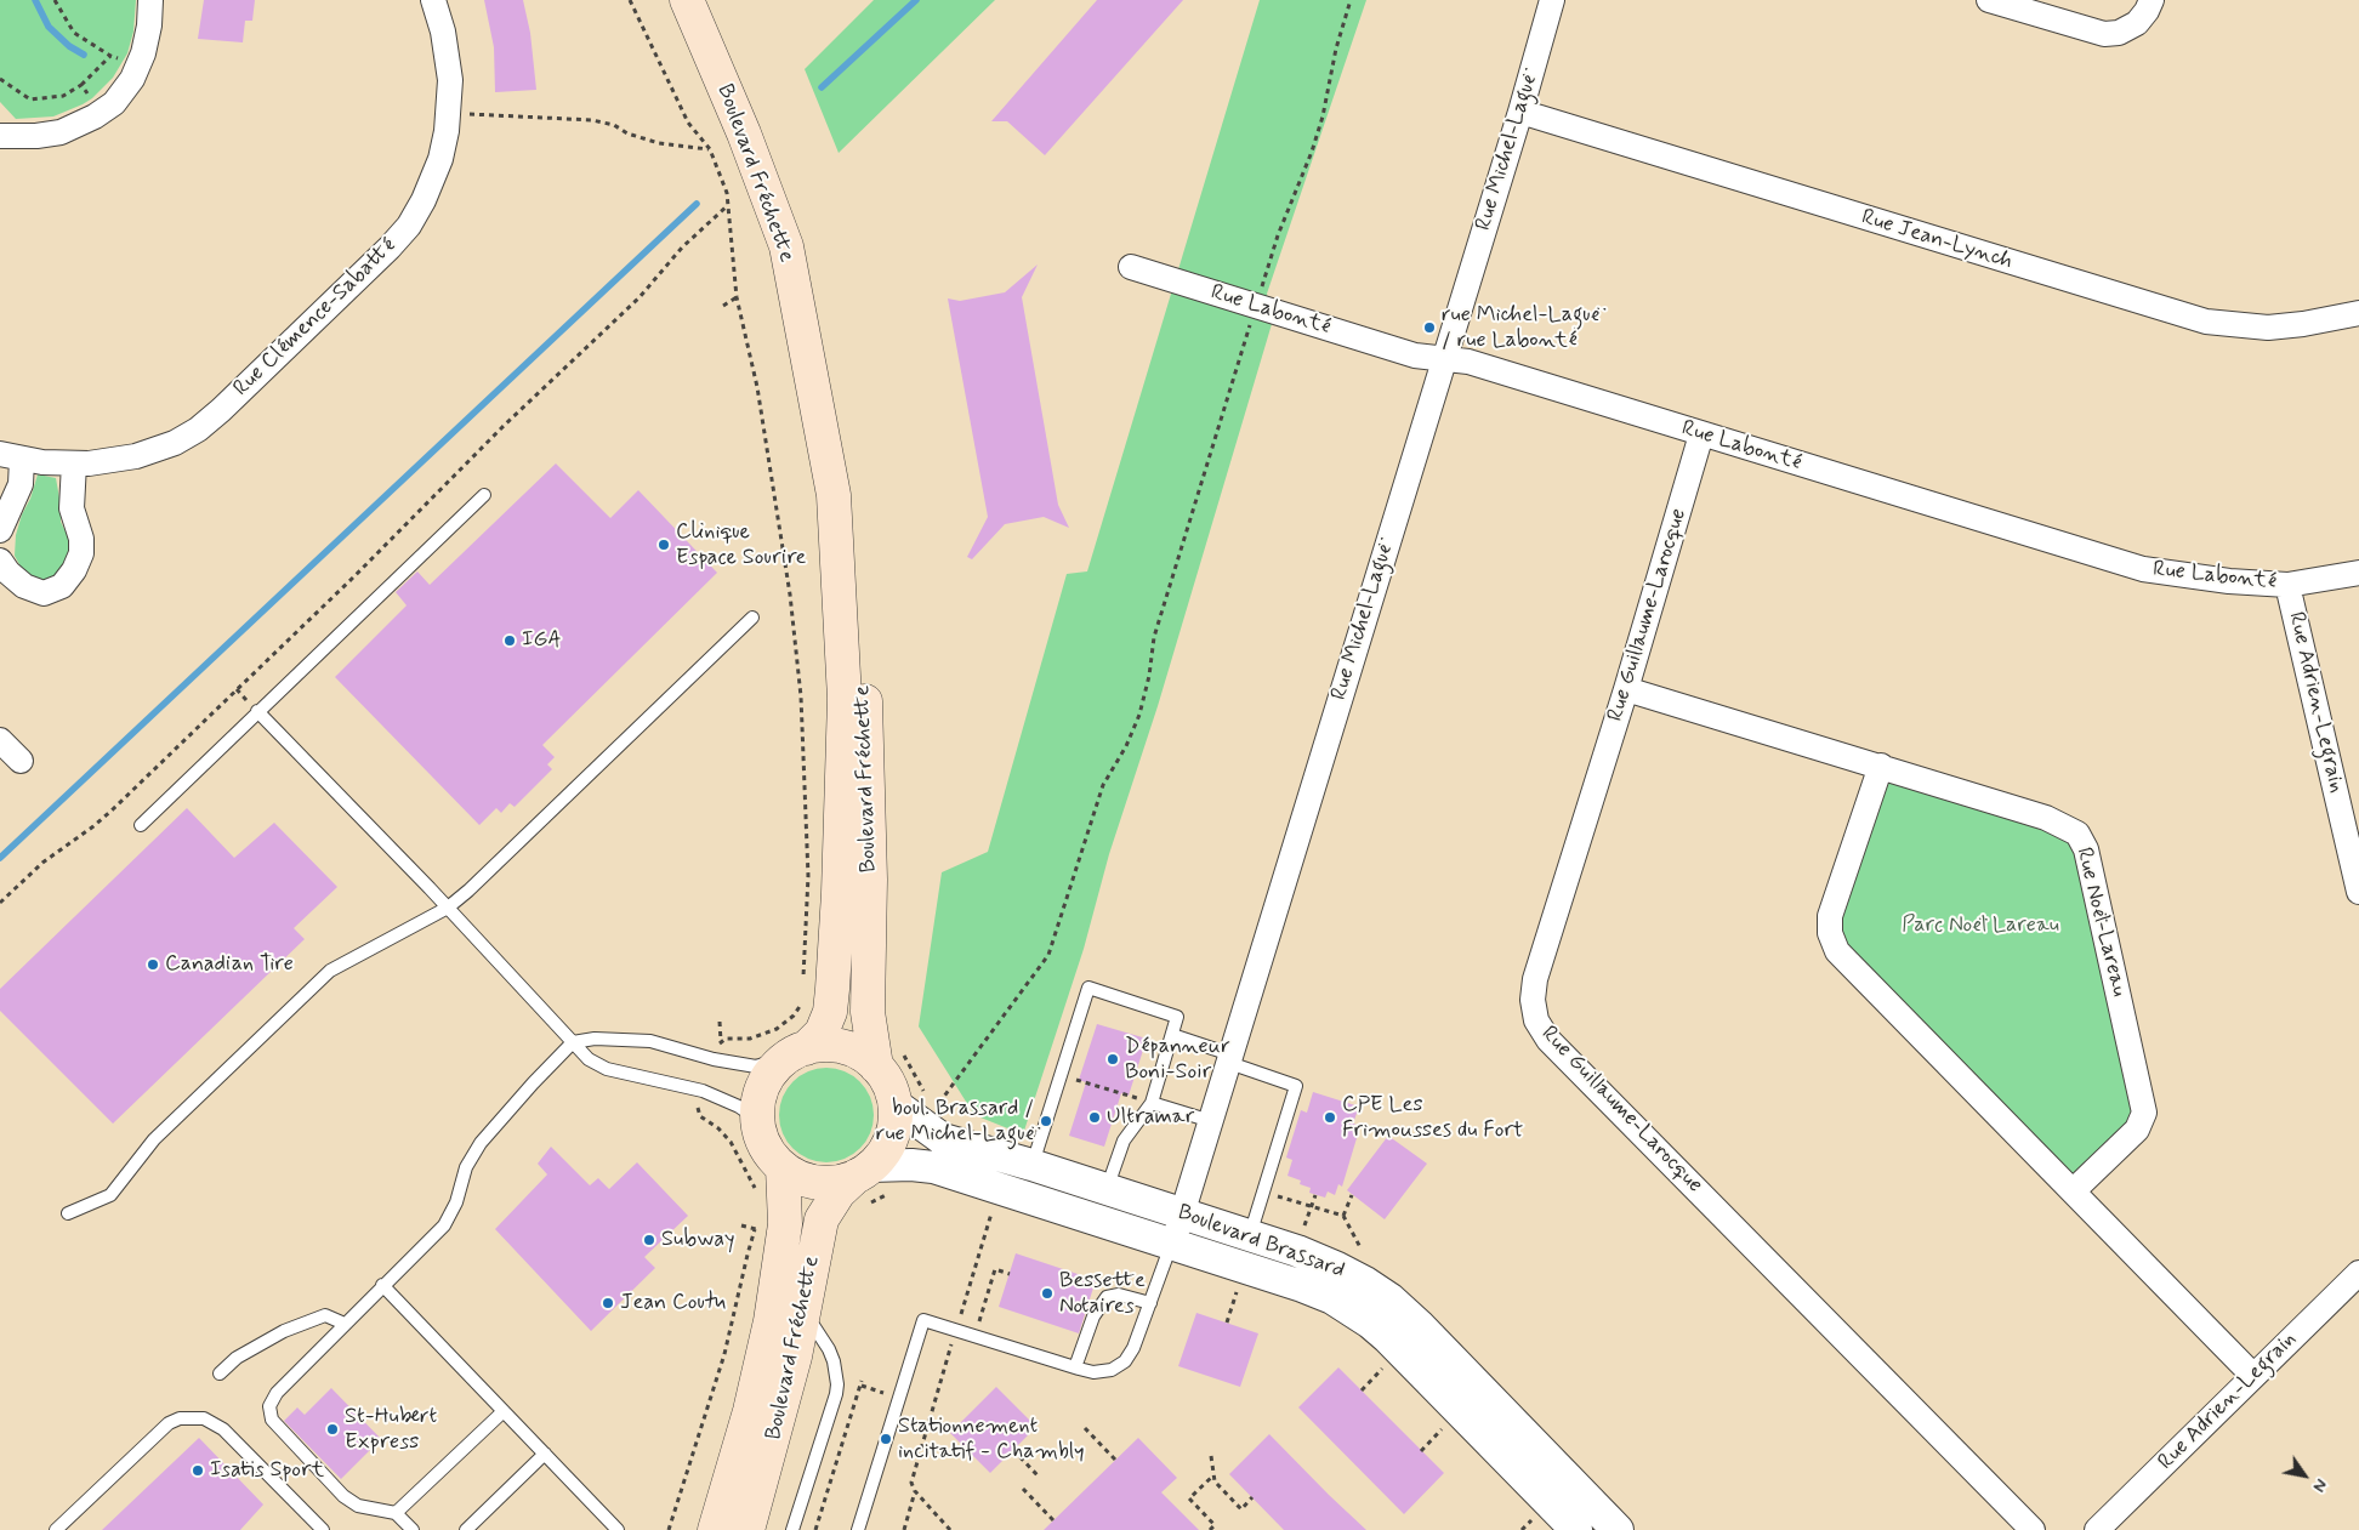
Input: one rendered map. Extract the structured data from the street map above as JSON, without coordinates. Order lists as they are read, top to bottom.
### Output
{
  "streets": {
    "main road": ["Boulevard Fréchette"],
    "street": [
      "Rue Michel-Laguë",
      "Rue Jean-Lynch",
      "Rue Labonté",
      "Rue Clémence-Sabatté",
      "Rue Guillaume-Larocque",
      "Rue Adrien-Legrain",
      "Rue Noël-Lareau",
      "Boulevard Brassard"
    ]
  },
  "crossings": [
    ["Rue Michel-Laguë", "Rue Jean-Lynch"],
    ["Rue Michel-Laguë", "Rue Labonté"],
    ["Rue Michel-Laguë", "Boulevard Brassard"],
    ["Boulevard Fréchette", "Boulevard Brassard"],
    ["Rue Labonté", "Rue Guillaume-Larocque"],
    ["Rue Labonté", "Rue Adrien-Legrain"],
    ["Rue Guillaume-Larocque", "Rue Noël-Lareau"]
  ],
  "parks": ["Parc Noël Lareau"],
  "places": [
    "rue Michel-Laguë / rue Labonté",
    "Clinique Espace Sourire",
    "IGA",
    "Canadian Tire",
    "Dépanneur Boni-Soir",
    "Ultramar",
    "CPE Les Frimousses du Fort",
    "boul. Brassard / rue Michel-Laguë",
    "Subway",
    "Bessette Notaires",
    "Jean Coutu",
    "St-Hubert Express",
    "Stationnement incitatif - Chambly",
    "Isatis Sport"
  ],
  "north": "bottom right"
}
